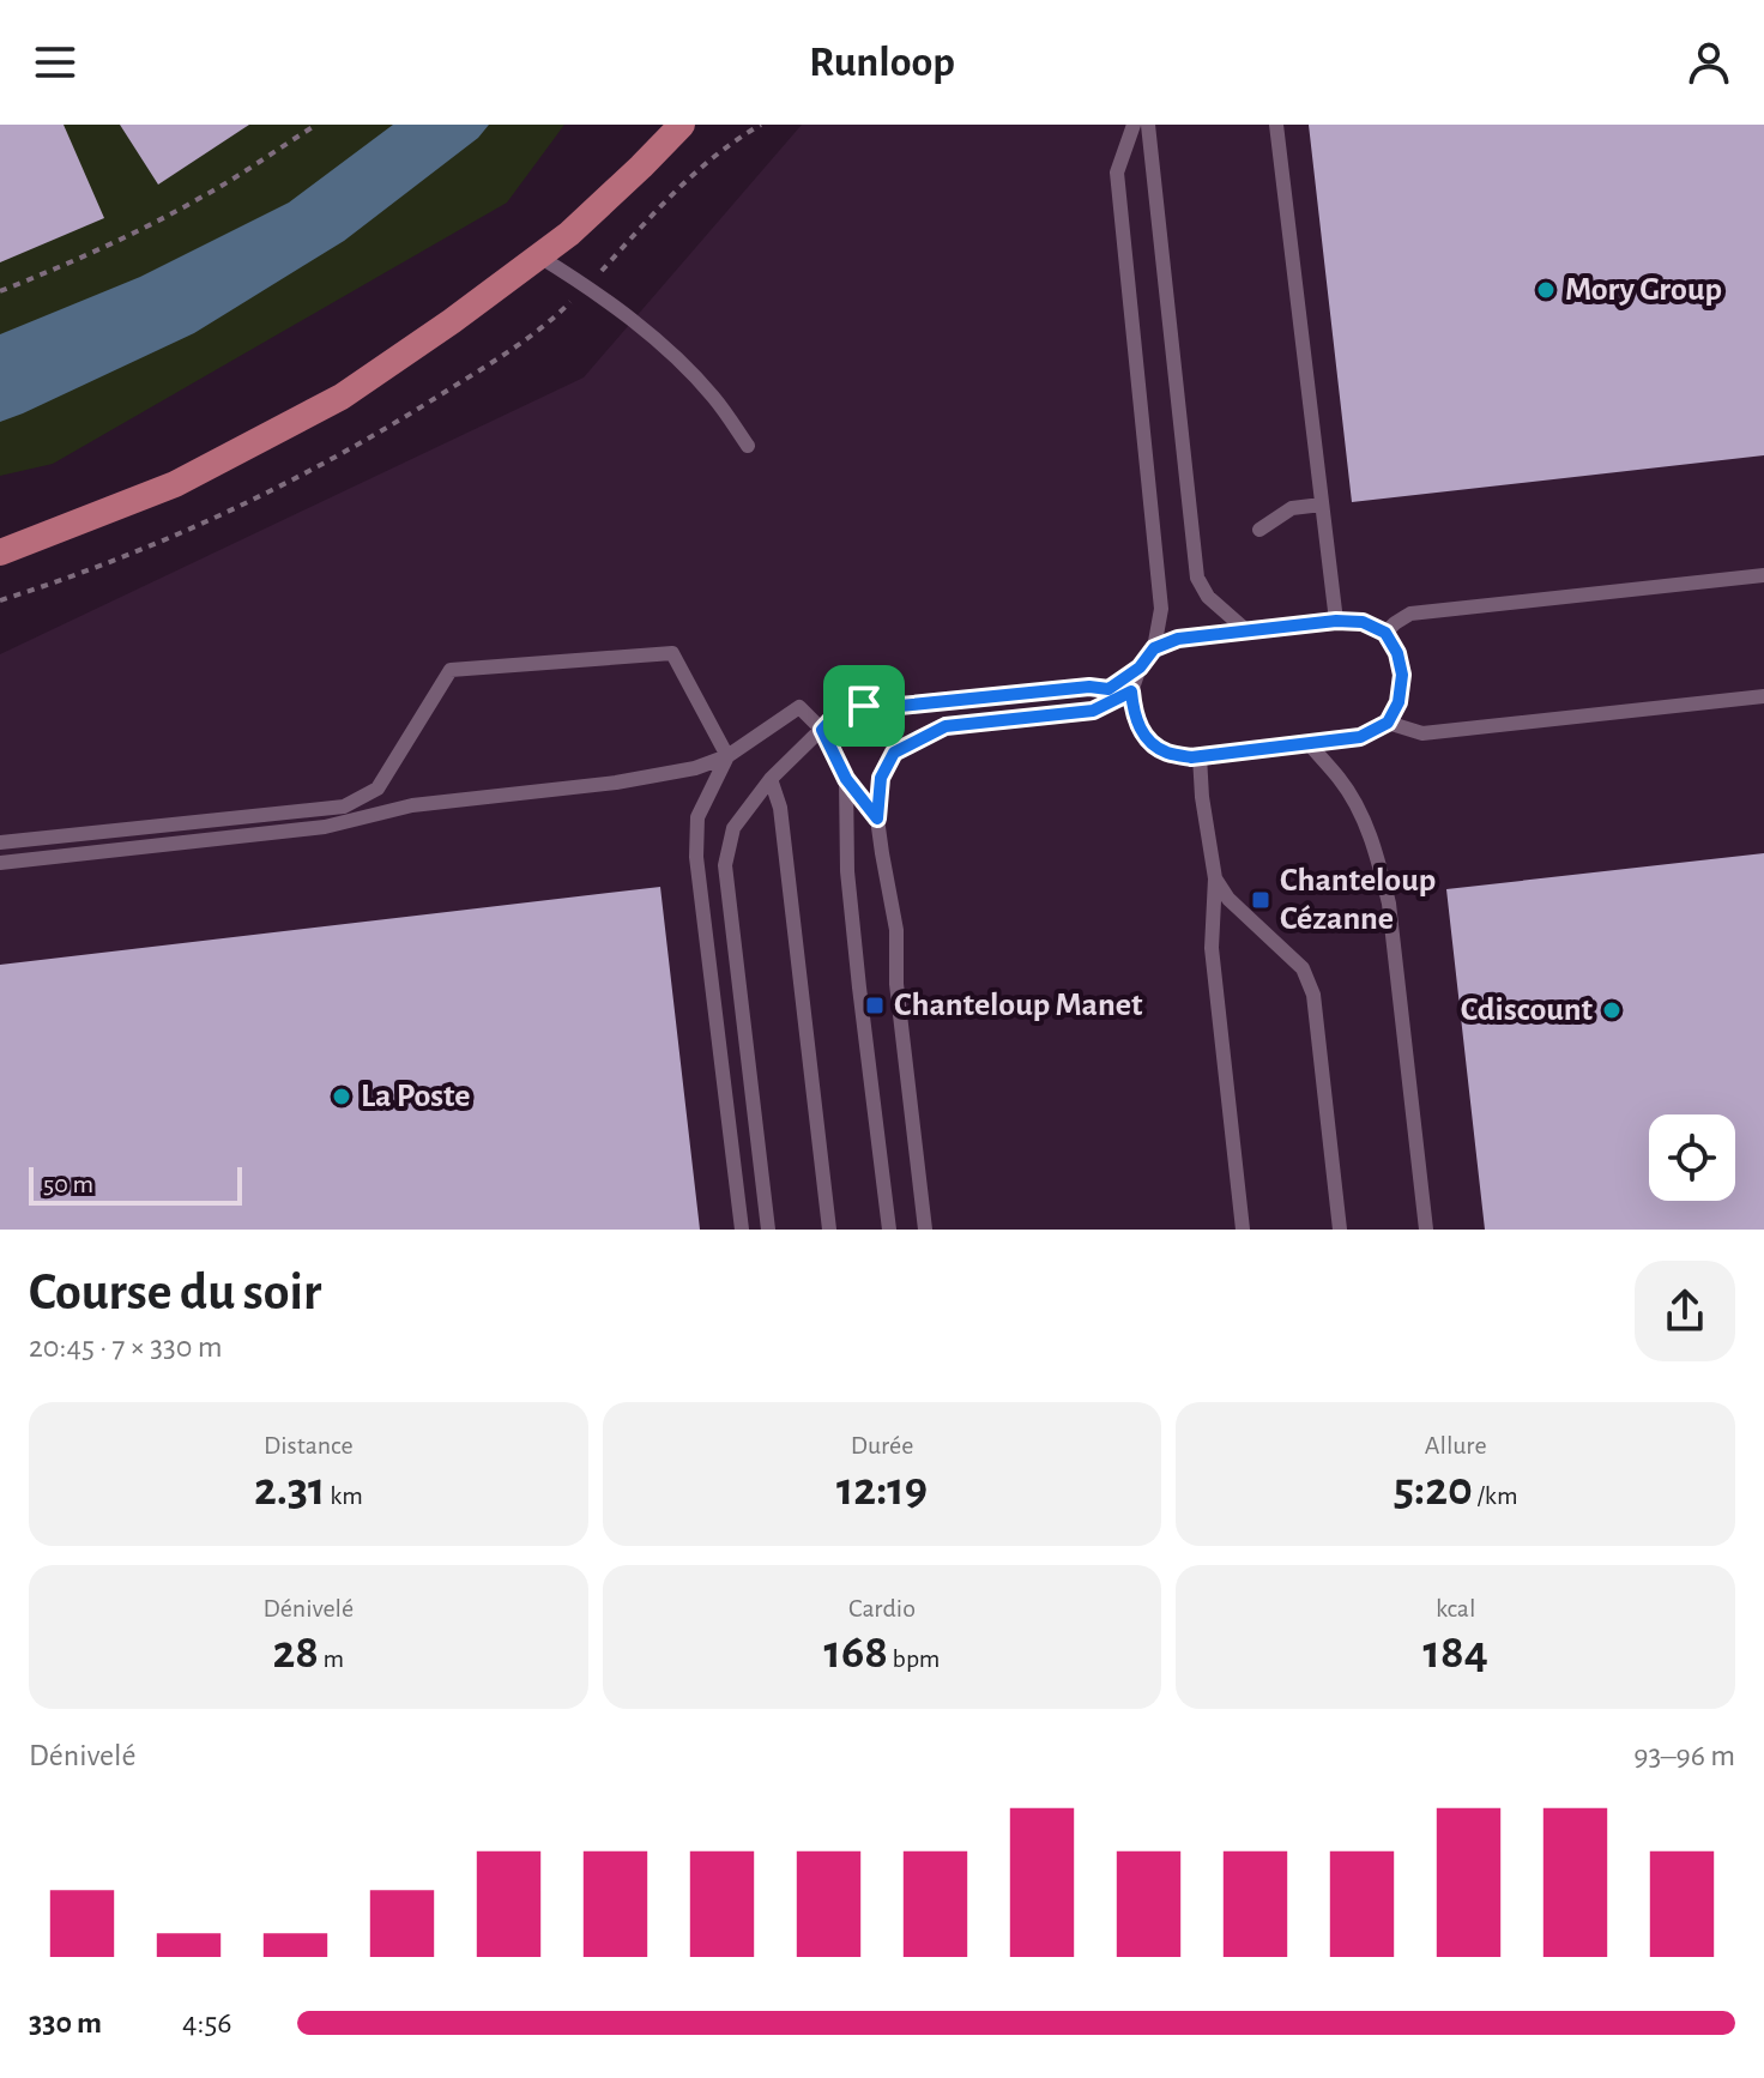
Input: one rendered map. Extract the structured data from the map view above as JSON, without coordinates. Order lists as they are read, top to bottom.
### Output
{
  "places": {
    "other": ["Mory Group", "Cdiscount", "La Poste"],
    "transit": ["Chanteloup Cézanne", "Chanteloup Manet"]
  },
  "scale_bar": "50 m",
  "page": {
    "header": "Runloop",
    "scale": "50 m",
    "heading": ["Course du soir", "20:45 · 7 × 330 m"],
    "stats": [
      ["Distance", "2.31 km"],
      ["Durée", "12:19"],
      ["Allure", "5:20 /km"],
      ["Dénivelé", "28 m"],
      ["Cardio", "168 bpm"],
      ["kcal", "184"]
    ],
    "chart": ["Dénivelé", "93–96 m"],
    "list": [
      {
        "name": "330 m",
        "note": "4:56"
      }
    ]
  }
}
